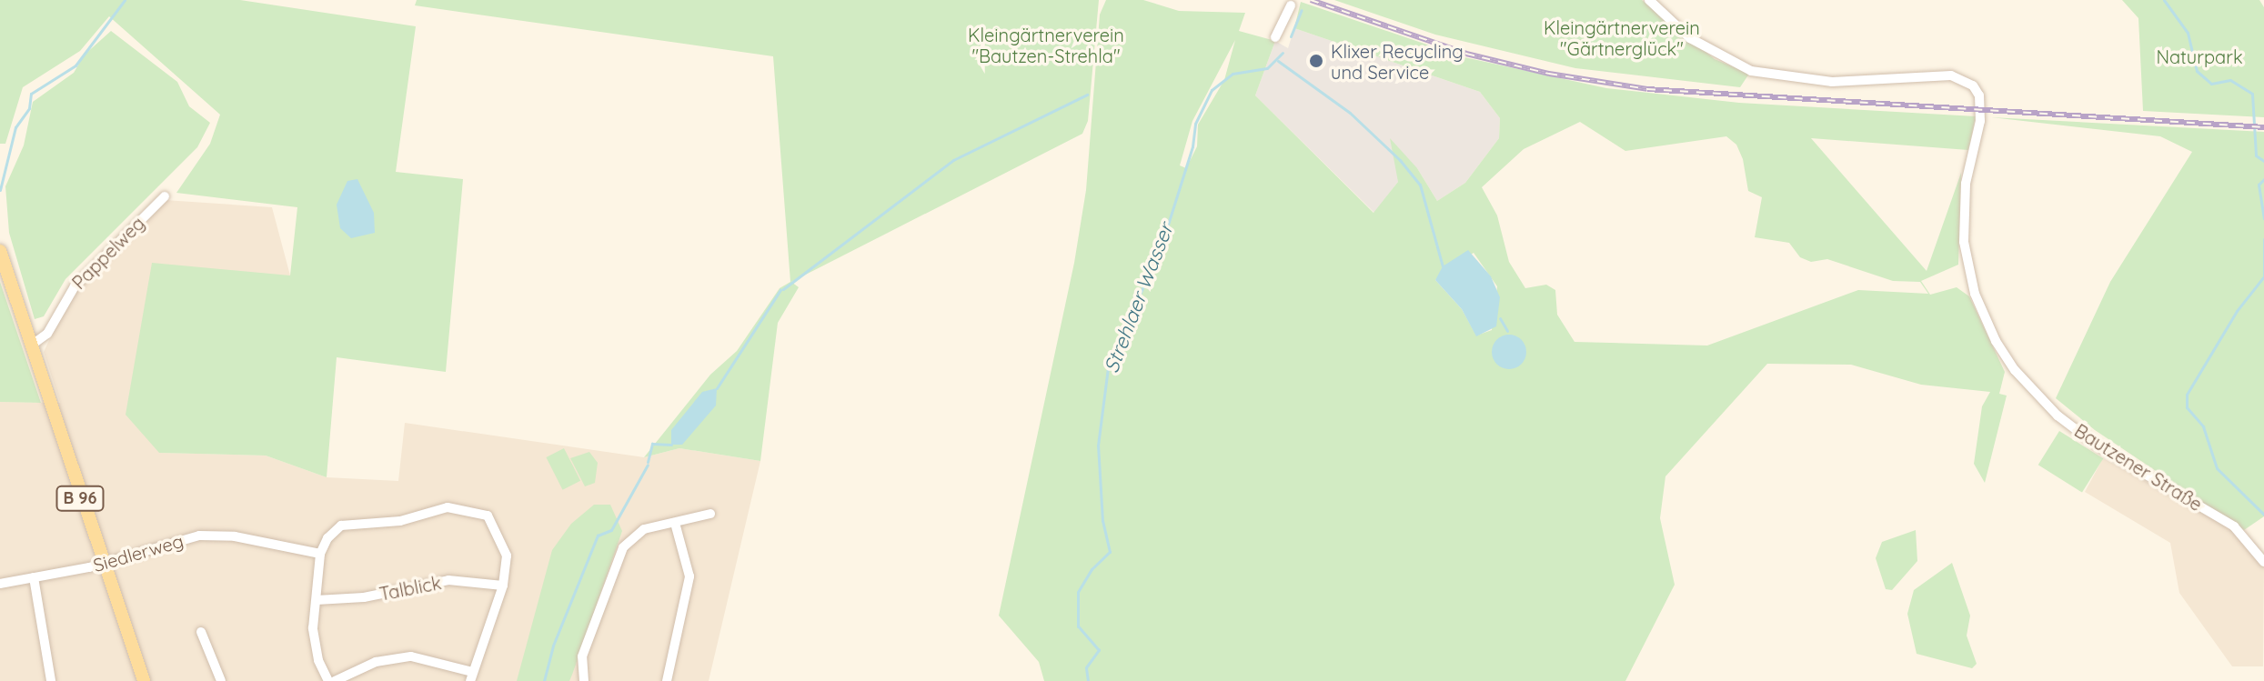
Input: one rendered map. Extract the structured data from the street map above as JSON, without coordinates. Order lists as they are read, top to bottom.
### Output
{
  "streets": {
    "main road": ["B 96"],
    "street": [
      "Pappelweg",
      "Bautzener Straße",
      "Siedlerweg",
      "Talblick"
    ]
  },
  "crossings": [
    ["Pappelweg", "B 96"],
    ["B 96", "Siedlerweg"]
  ],
  "water": ["Strehlaer Wasser"],
  "parks": ["Kleingärtnerverein \"Gärtnerglück\"", "Kleingärtnerverein \"Bautzen-Strehla\"", "Naturpark"],
  "places": ["Klixer Recycling und Service"]
}
